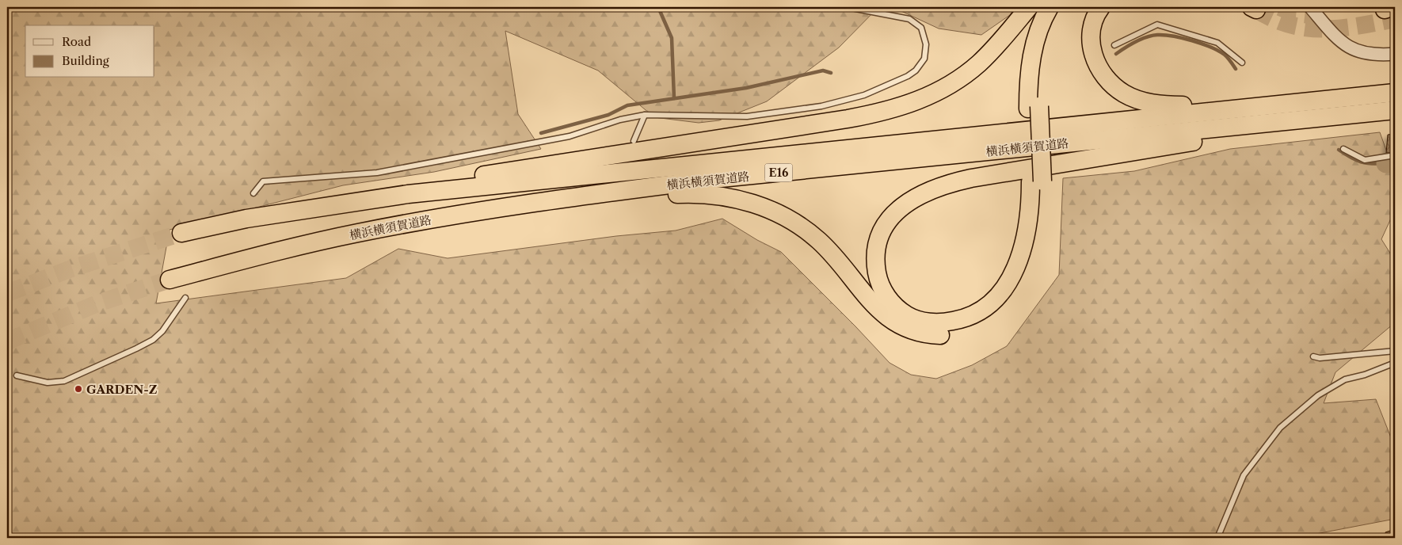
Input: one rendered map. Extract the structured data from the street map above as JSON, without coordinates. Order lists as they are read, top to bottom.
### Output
{
  "streets": {
    "highway": ["横浜横須賀道路", "E16"]
  },
  "places": ["GARDEN-Z"],
  "legend": ["Road", "Building"]
}
